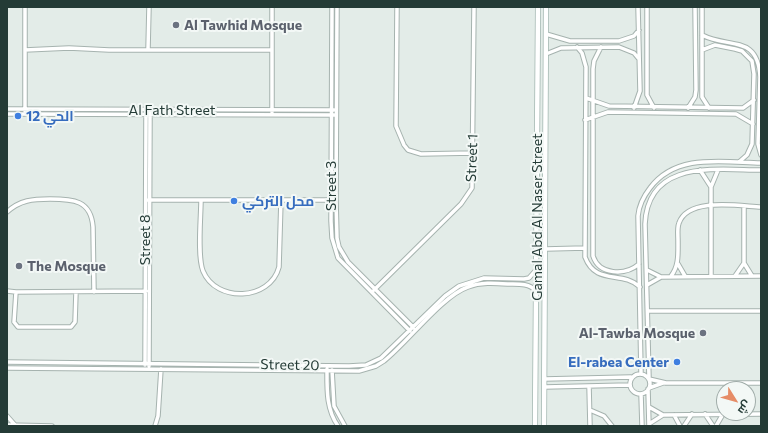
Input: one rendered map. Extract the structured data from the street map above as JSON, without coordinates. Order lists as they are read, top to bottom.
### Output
{
  "streets": {
    "main road": ["Gamal Abd Al Naser Street"],
    "street": [
      "Al Fath Street",
      "Street 1",
      "Street 3",
      "Street 8",
      "Street 20"
    ]
  },
  "crossings": [
    ["Al Fath Street", "Street 3"],
    ["Al Fath Street", "Street 8"],
    ["Street 1", "Street 3"],
    ["Street 3", "Street 20"],
    ["Gamal Abd Al Naser Street", "Street 20"],
    ["Street 8", "Street 20"]
  ],
  "places": [
    "Al Tawhid Mosque",
    "الحي 12",
    "محل التركي",
    "The Mosque",
    "Al-Tawba Mosque",
    "El-rabea Center"
  ],
  "north": "bottom right"
}
